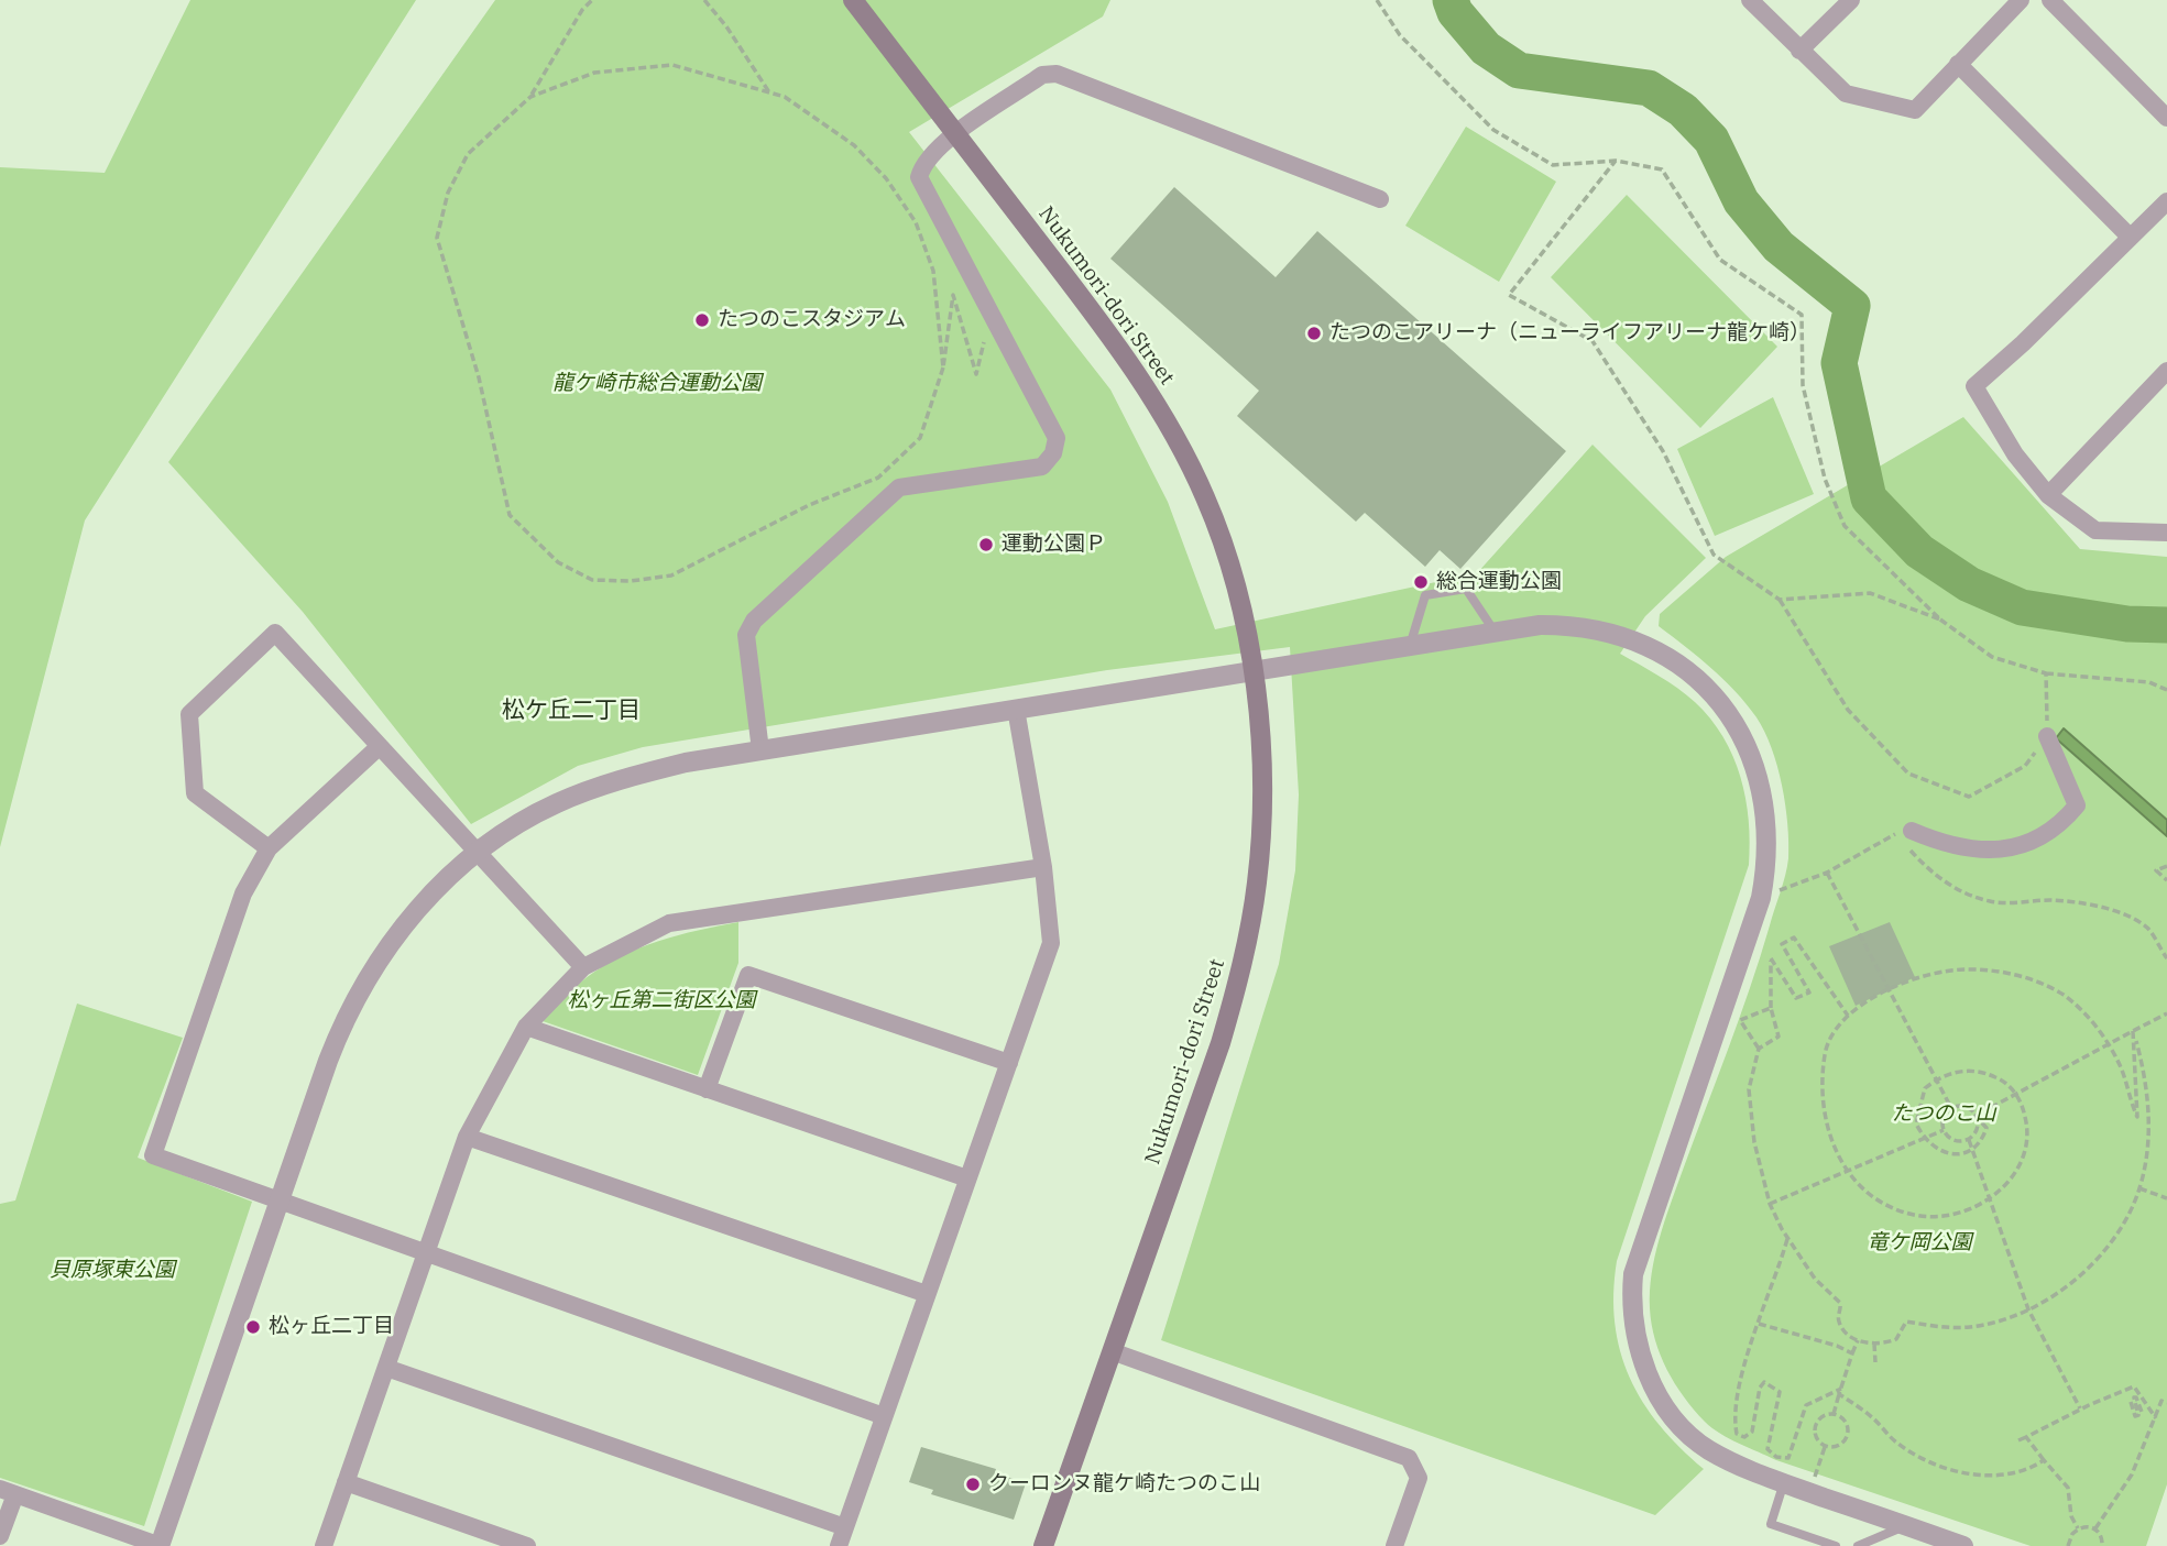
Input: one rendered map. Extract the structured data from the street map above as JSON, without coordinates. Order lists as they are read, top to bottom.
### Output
{
  "streets": {
    "main road": ["Nukumori-dori Street"]
  },
  "districts": ["松ケ丘二丁目"],
  "parks": [
    "龍ケ崎市総合運動公園",
    "松ヶ丘第二街区公園",
    "たつのこ山",
    "竜ケ岡公園",
    "貝原塚東公園"
  ],
  "places": [
    "たつのこスタジアム",
    "たつのこアリーナ（ニューライフアリーナ龍ケ崎）",
    "運動公園Ｐ",
    "総合運動公園",
    "松ヶ丘二丁目",
    "クーロンヌ龍ケ崎たつのこ山"
  ]
}
